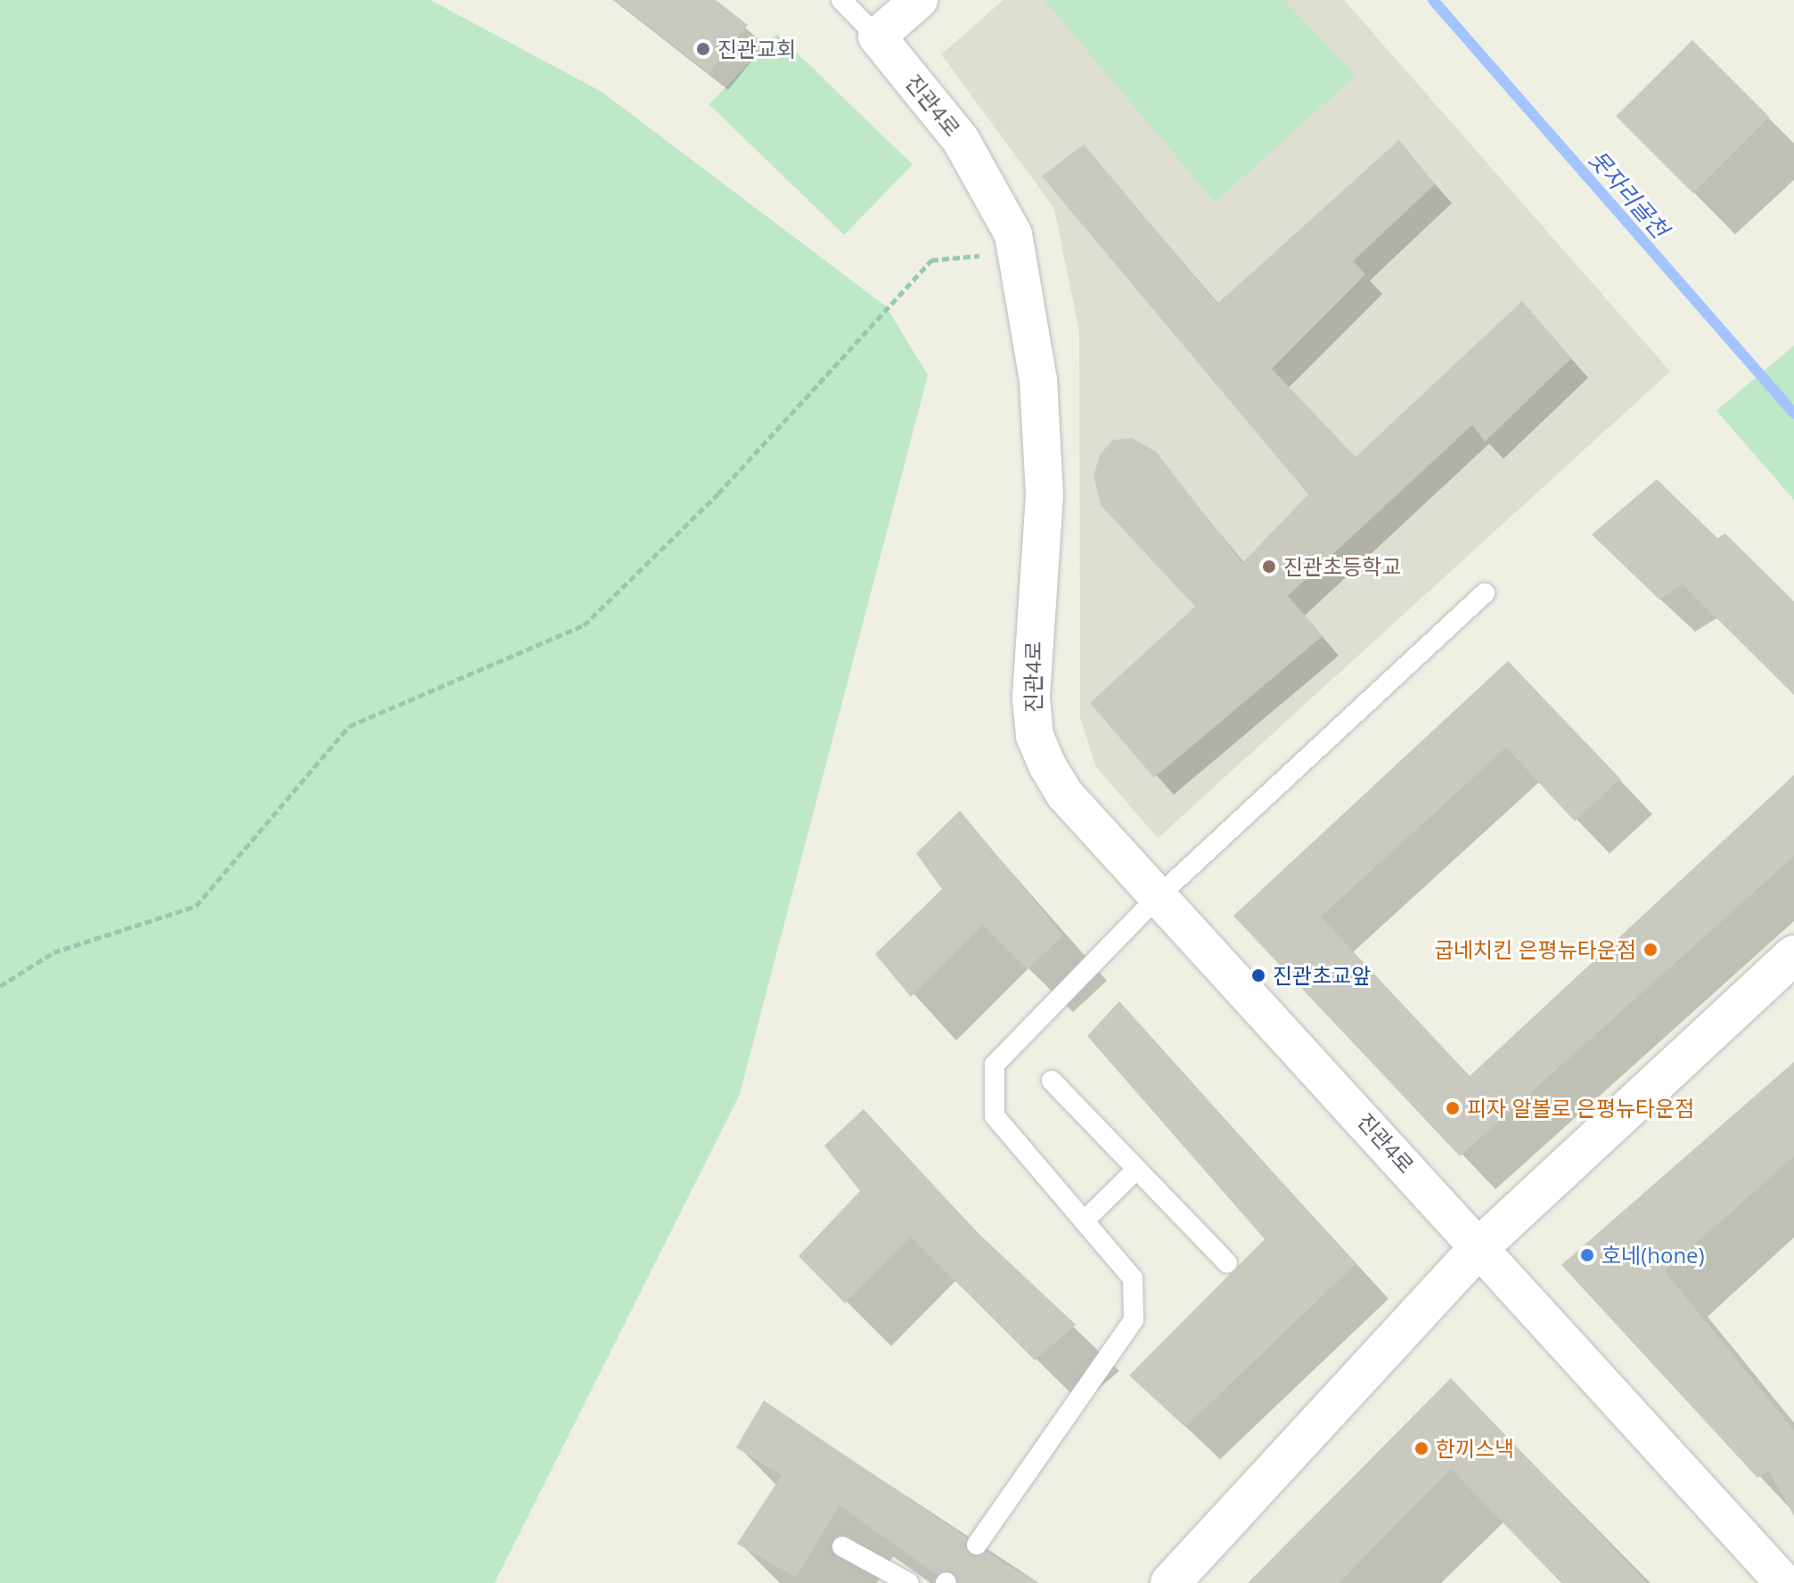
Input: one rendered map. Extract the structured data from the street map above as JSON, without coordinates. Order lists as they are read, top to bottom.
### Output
{
  "streets": {
    "street": ["진관4로"]
  },
  "water": ["못자리골천"],
  "places": [
    "진관교회",
    "진관초등학교",
    "굽네치킨 은평뉴타운점",
    "진관초교앞",
    "피자 알볼로 은평뉴타운점",
    "호네(hone)",
    "한끼스낵"
  ]
}
